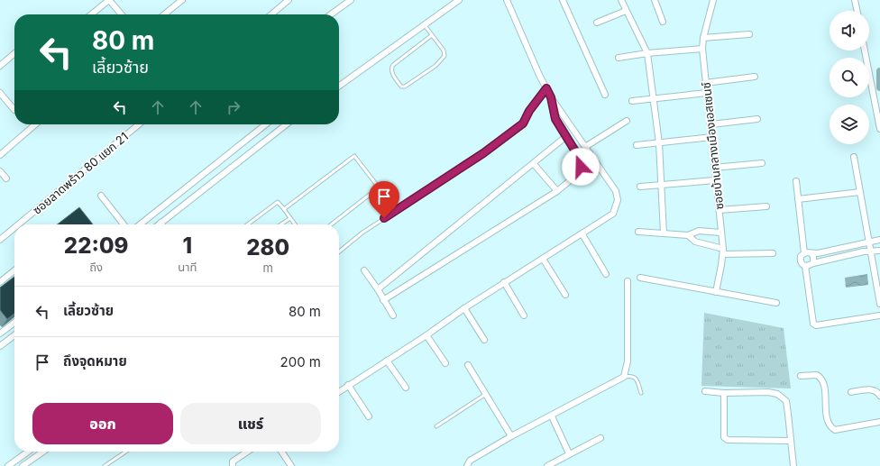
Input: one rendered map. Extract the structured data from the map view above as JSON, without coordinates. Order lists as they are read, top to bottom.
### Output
{
  "streets": {
    "street": ["ซอยบ้านกลางเมืองเอสเซนซ์", "ซอยลาดพร้าว 80 แยก 21"]
  },
  "page": {
    "turn": ["80 m", "เลี้ยวซ้าย"],
    "eta": [
      "22:09",
      "ถึง",
      "1",
      "นาที",
      "280",
      "m"
    ],
    "list": [
      {
        "name": "เลี้ยวซ้าย",
        "value": "80 m"
      },
      {
        "name": "ถึงจุดหมาย",
        "value": "200 m"
      }
    ],
    "buttons": ["ออก", "แชร์"]
  }
}
